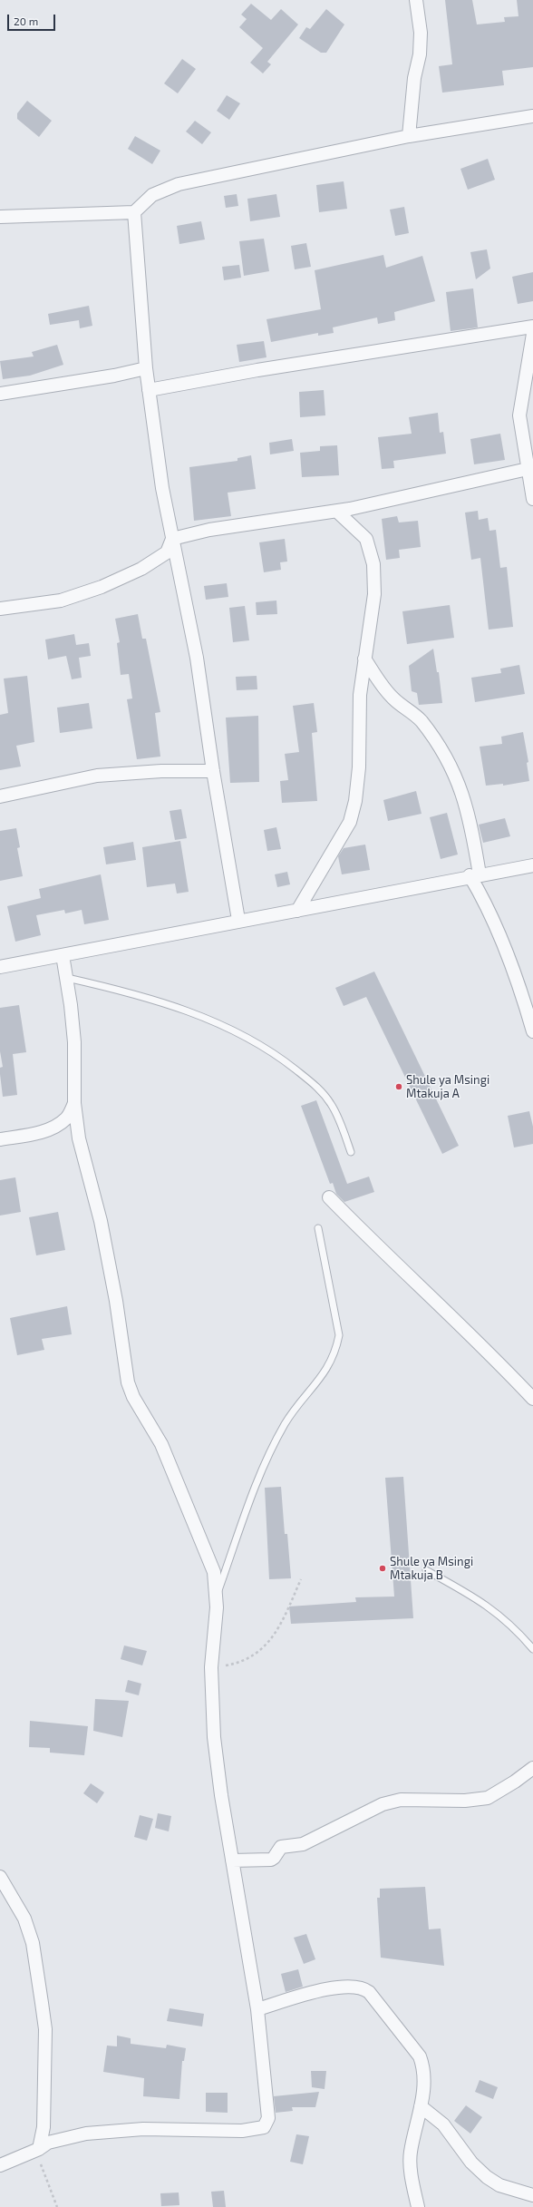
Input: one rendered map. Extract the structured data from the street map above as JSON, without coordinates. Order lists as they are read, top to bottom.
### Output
{
  "places": ["Shule ya Msingi Mtakuja A", "Shule ya Msingi Mtakuja B"],
  "scale_bar": "20 m"
}
